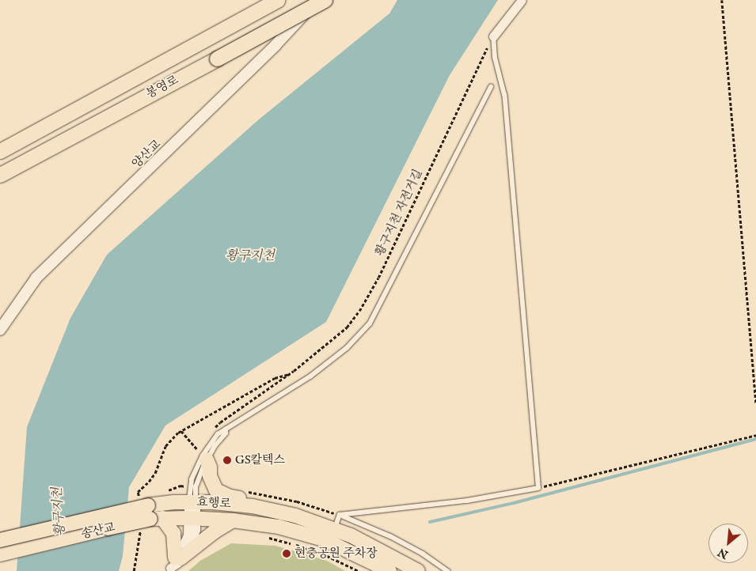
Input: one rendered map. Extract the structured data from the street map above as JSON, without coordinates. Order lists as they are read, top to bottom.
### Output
{
  "streets": {
    "highway": ["봉영로"],
    "main road": ["효행로", "송산교"],
    "street": ["양산교"],
    "path": ["황구지천 자전거길"]
  },
  "crossings": [
    ["황구지천 자전거길", "효행로"],
    ["황구지천 자전거길", "송산교"],
    ["효행로", "송산교"]
  ],
  "water": ["황구지천"],
  "places": ["GS칼텍스", "현충공원 주차장"],
  "north": "bottom left"
}
